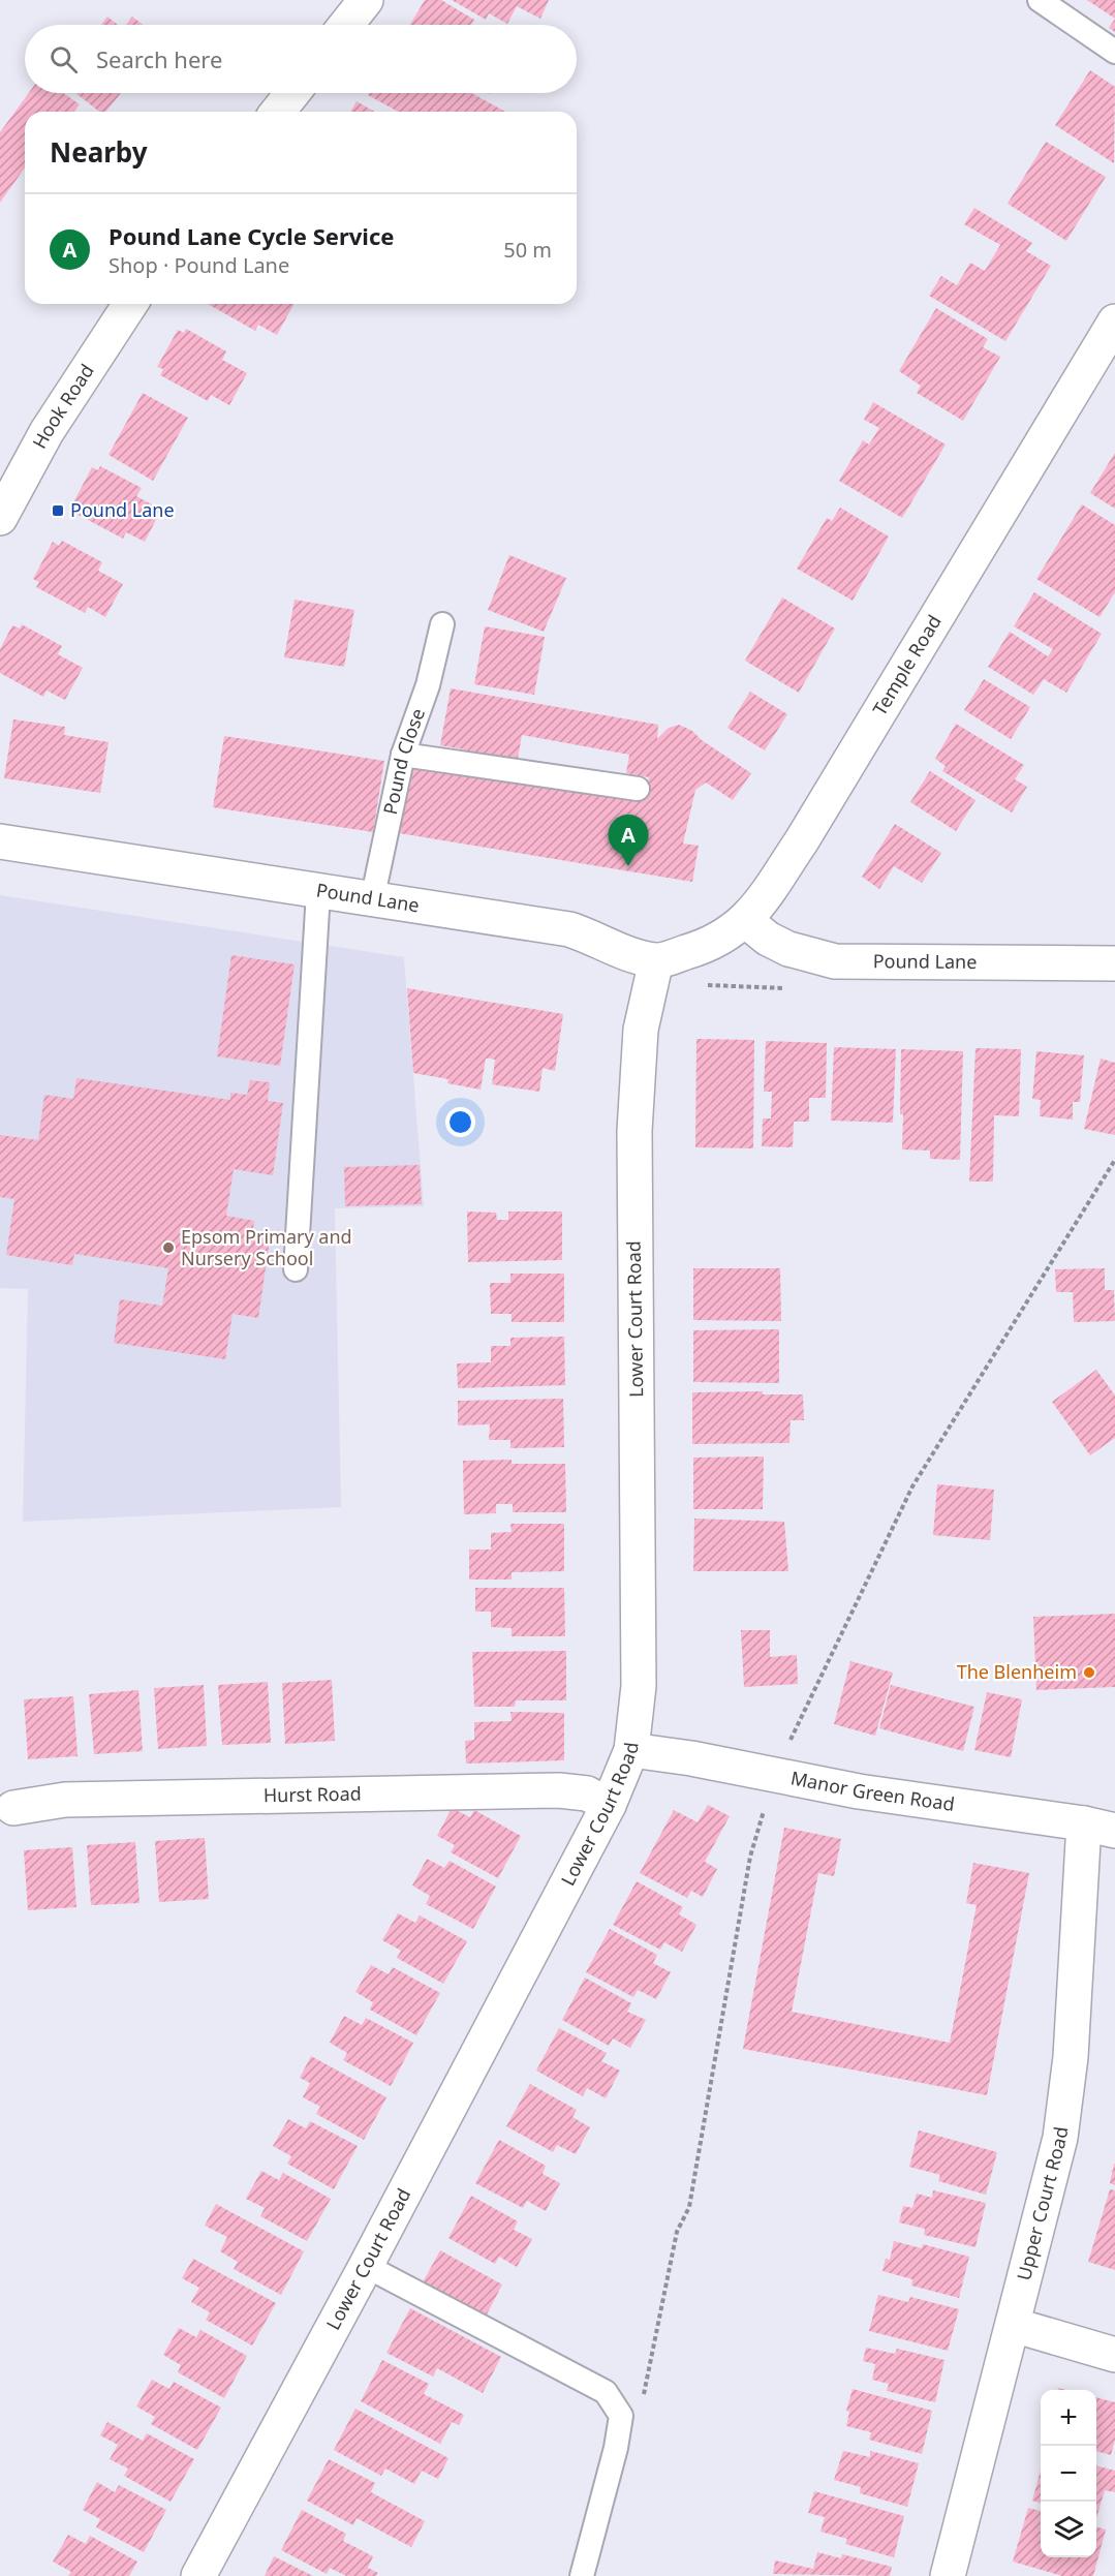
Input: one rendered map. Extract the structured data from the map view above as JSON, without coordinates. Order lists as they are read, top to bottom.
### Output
{
  "streets": {
    "street": [
      "Hook Road",
      "Temple Road",
      "Pound Lane",
      "Lower Court Road",
      "Manor Green Road",
      "Hurst Road",
      "Upper Court Road"
    ],
    "lane": ["Pound Close"]
  },
  "crossings": [
    ["Temple Road", "Pound Lane"],
    ["Temple Road", "Lower Court Road"],
    ["Pound Close", "Pound Lane"],
    ["Pound Lane", "Lower Court Road"],
    ["Lower Court Road", "Manor Green Road"],
    ["Lower Court Road", "Hurst Road"],
    ["Manor Green Road", "Upper Court Road"]
  ],
  "places": {
    "transit": ["Pound Lane"],
    "other": ["Epsom Primary and Nursery School", "The Blenheim"]
  },
  "page": {
    "search": "Search here",
    "heading": "Nearby",
    "list": [
      {
        "mark": "A",
        "name": "Pound Lane Cycle Service",
        "note": "Shop · Pound Lane",
        "value": "50 m"
      }
    ],
    "pins": "A",
    "map_buttons": ["+", "−"]
  }
}
